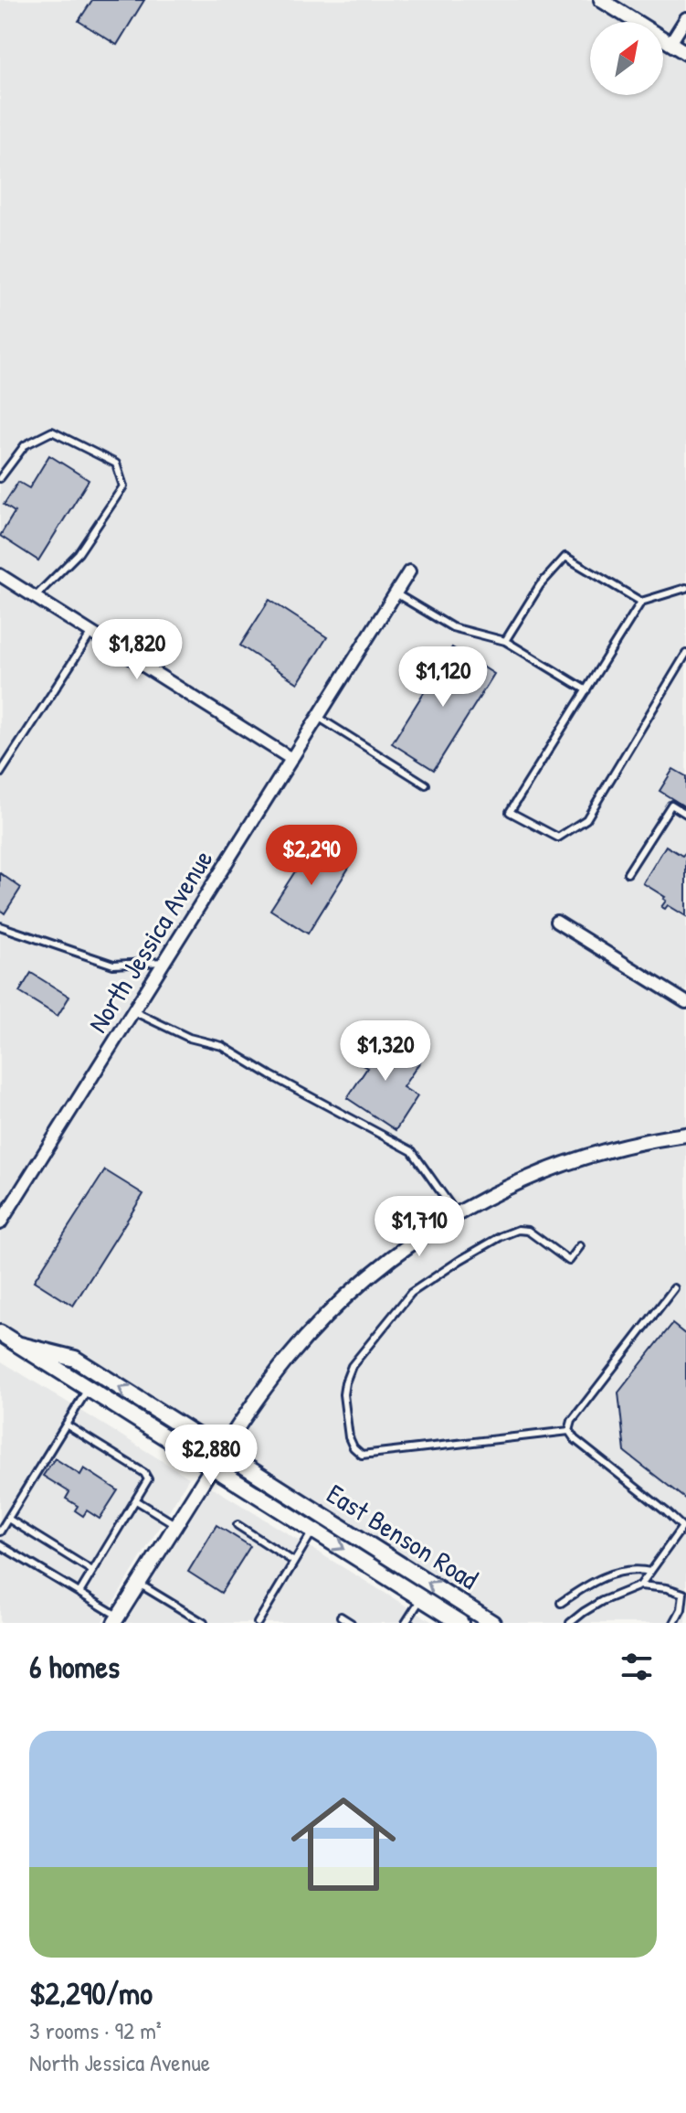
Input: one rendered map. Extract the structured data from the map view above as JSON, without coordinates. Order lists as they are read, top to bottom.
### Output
{
  "streets": {
    "main road": ["East Benson Road"],
    "street": ["North Jessica Avenue"]
  },
  "north": "top right",
  "page": {
    "price": [
      "$1,820",
      "$1,120",
      "$2,290",
      "$1,320",
      "$1,710",
      "$2,880"
    ],
    "heading": "6 homes",
    "list": [
      {
        "name": "$2,290/mo",
        "note": "3 rooms · 92 m² · North Jessica Avenue"
      }
    ]
  }
}
